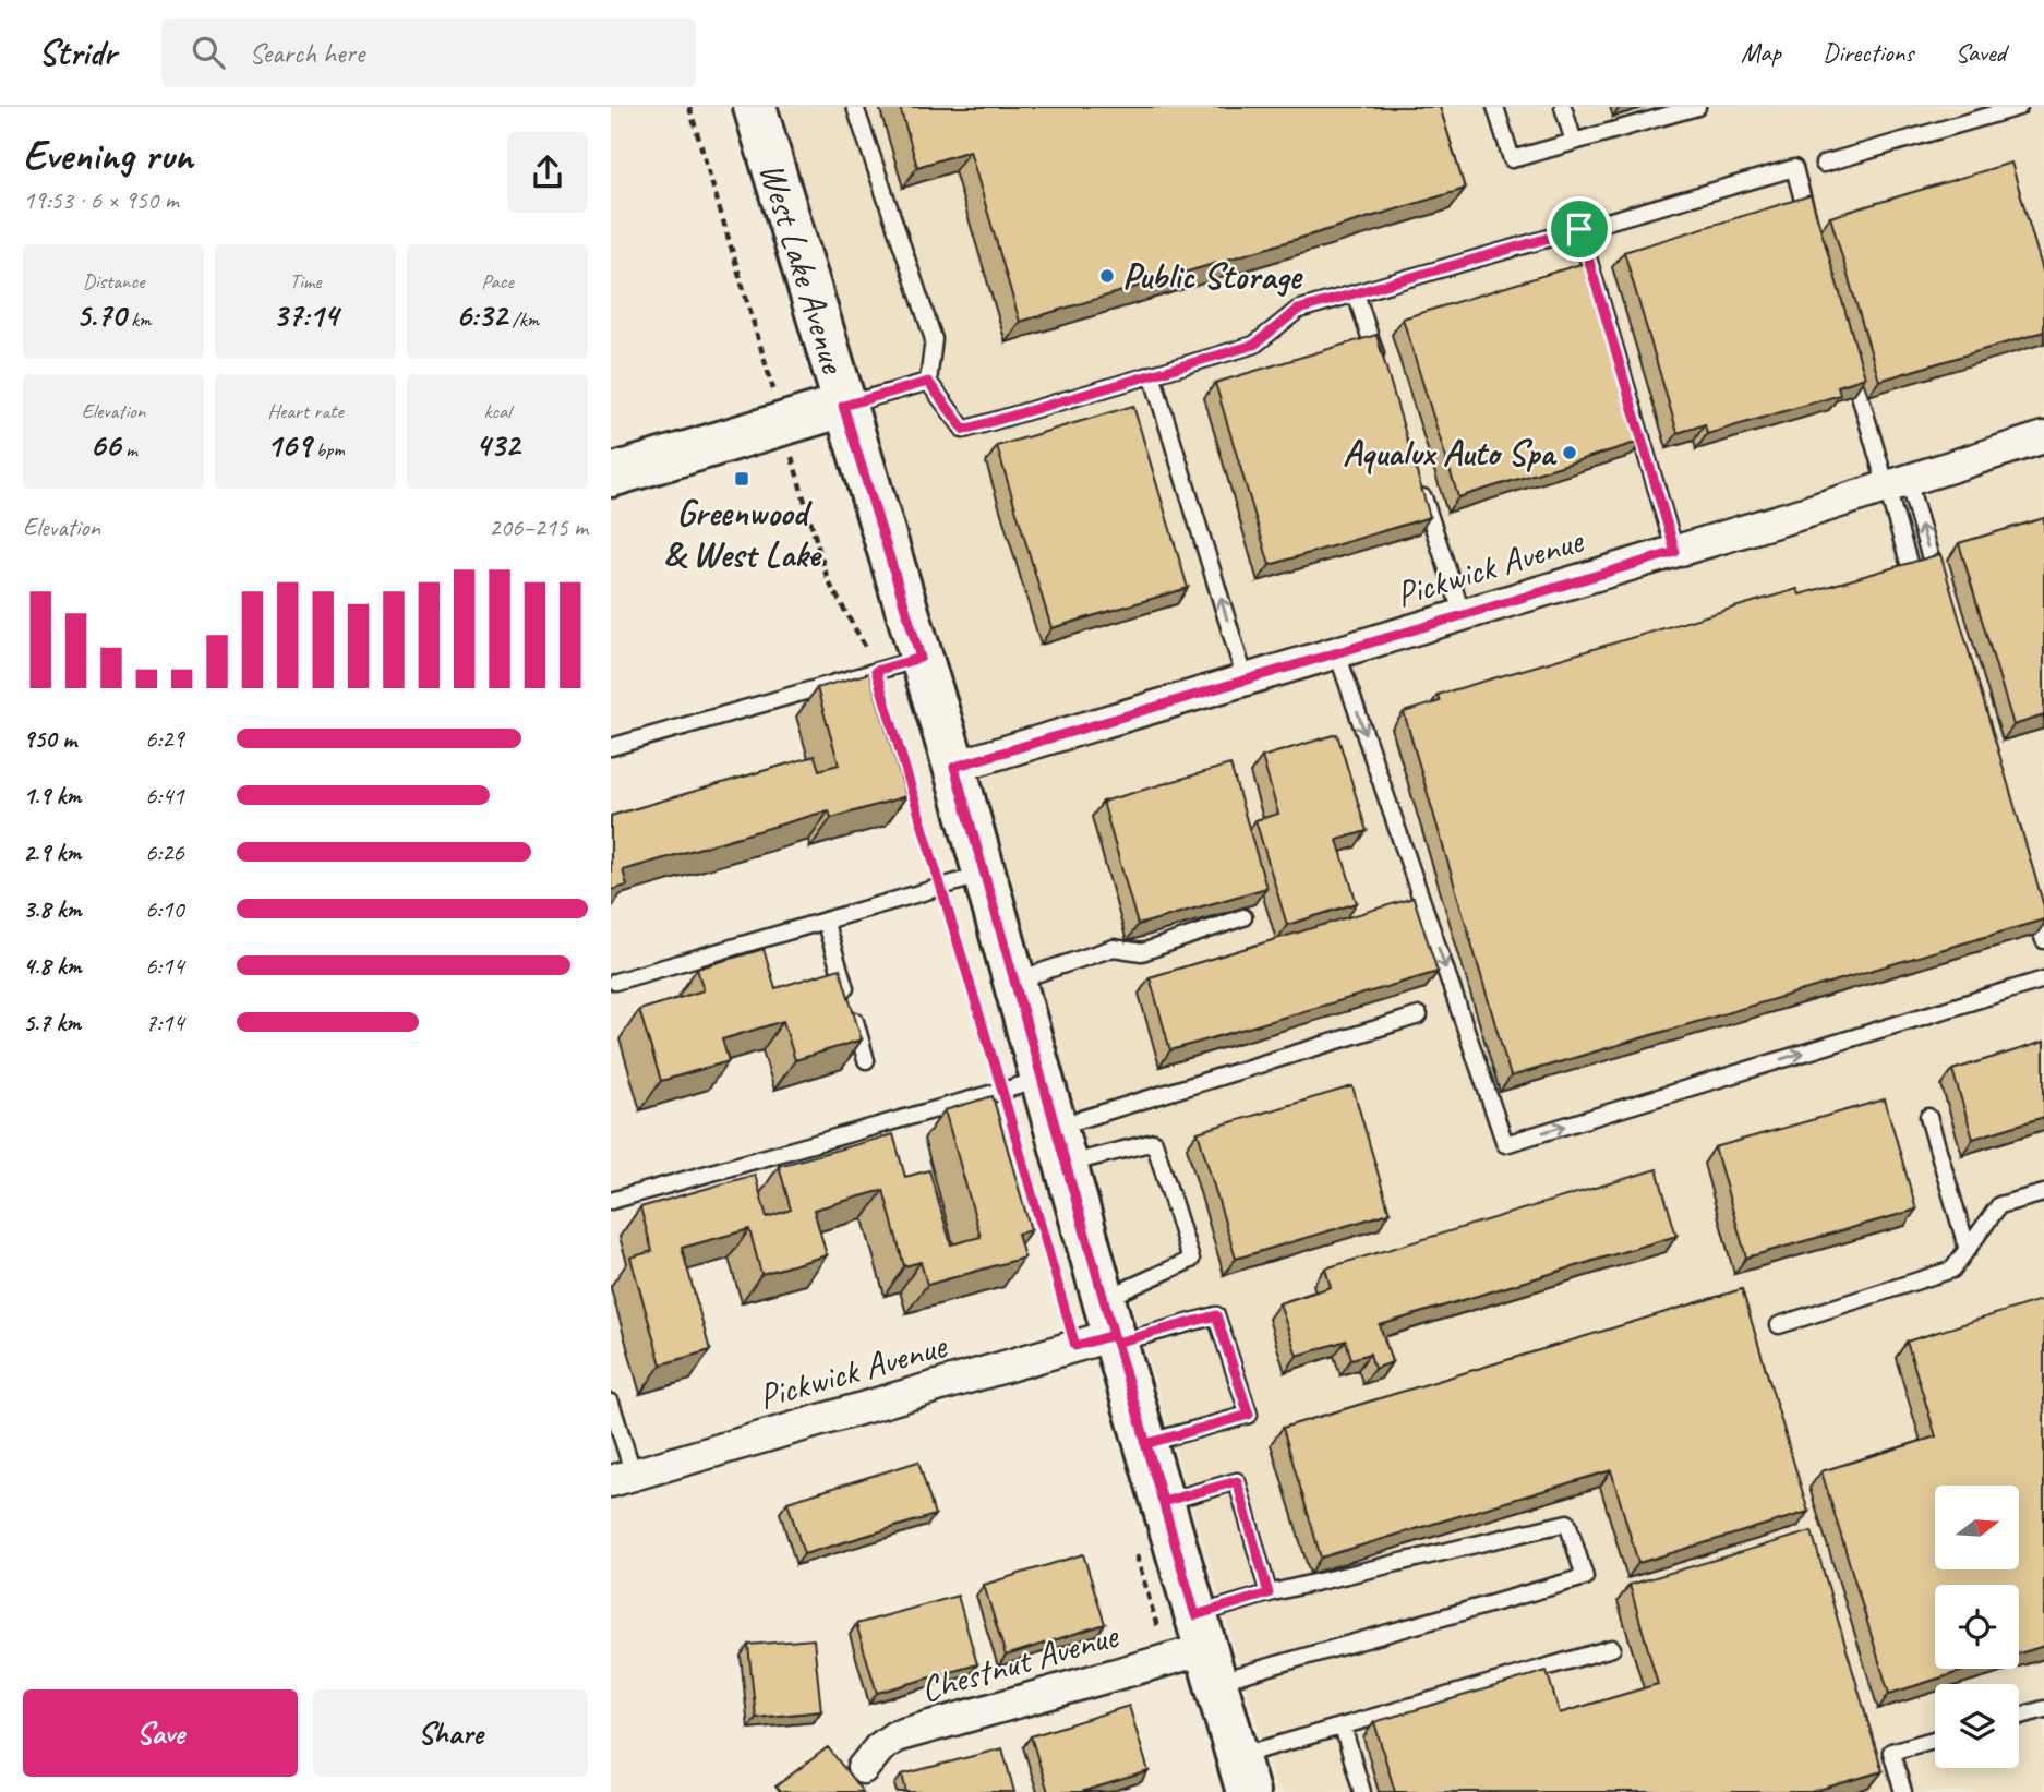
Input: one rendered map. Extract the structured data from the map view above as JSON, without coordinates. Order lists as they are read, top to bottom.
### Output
{
  "streets": {
    "street": ["West Lake Avenue", "Pickwick Avenue", "Chestnut Avenue"]
  },
  "crossings": [
    ["West Lake Avenue", "Pickwick Avenue"],
    ["West Lake Avenue", "Chestnut Avenue"]
  ],
  "places": {
    "other": ["Public Storage", "Aqualux Auto Spa"],
    "transit": ["Greenwood & West Lake"]
  },
  "north": "right",
  "page": {
    "header": "Stridr",
    "search": "Search here",
    "nav": ["Map", "Directions", "Saved"],
    "heading": ["Evening run", "19:53 · 6 × 950 m"],
    "stats": [
      ["Distance", "5.70 km"],
      ["Time", "37:14"],
      ["Pace", "6:32 /km"],
      ["Elevation", "66 m"],
      ["Heart rate", "169 bpm"],
      ["kcal", "432"]
    ],
    "chart": ["Elevation", "206–215 m"],
    "list": [
      {
        "name": "950 m",
        "note": "6:29"
      },
      {
        "name": "1.9 km",
        "note": "6:41"
      },
      {
        "name": "2.9 km",
        "note": "6:26"
      },
      {
        "name": "3.8 km",
        "note": "6:10"
      },
      {
        "name": "4.8 km",
        "note": "6:14"
      },
      {
        "name": "5.7 km",
        "note": "7:14"
      }
    ],
    "buttons": ["Save", "Share"]
  }
}
